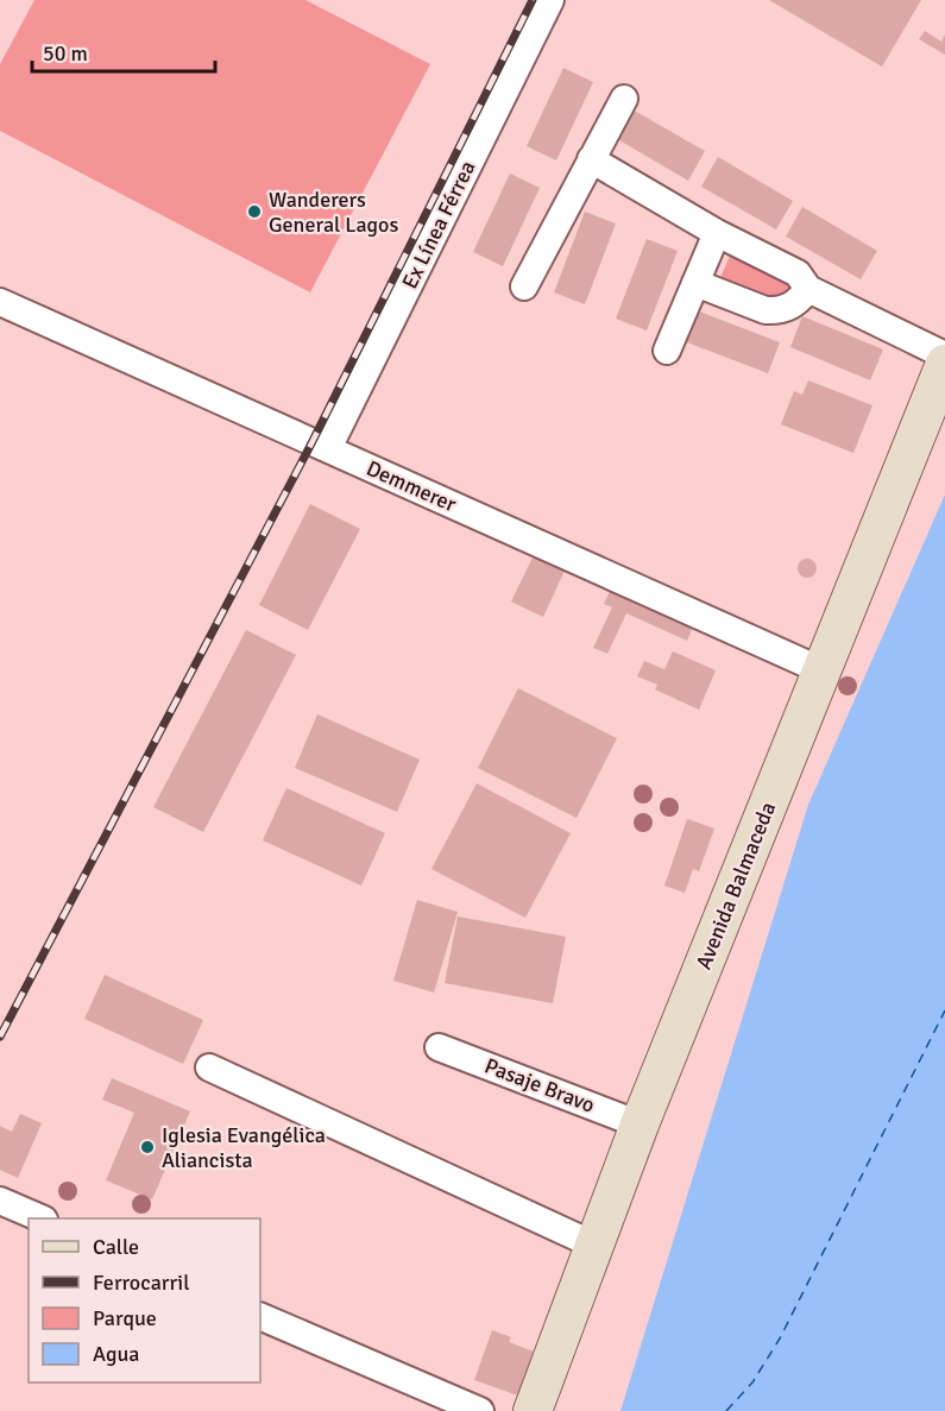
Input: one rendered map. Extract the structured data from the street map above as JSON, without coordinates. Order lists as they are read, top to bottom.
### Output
{
  "streets": {
    "main road": ["Avenida Balmaceda"],
    "street": ["Ex Línea Férrea", "Demmerer", "Pasaje Bravo"]
  },
  "crossings": [
    ["Ex Línea Férrea", "Demmerer"],
    ["Demmerer", "Avenida Balmaceda"],
    ["Avenida Balmaceda", "Pasaje Bravo"]
  ],
  "places": ["Wanderers General Lagos", "Iglesia Evangélica Aliancista"],
  "legend": [
    "Calle",
    "Ferrocarril",
    "Parque",
    "Agua"
  ],
  "scale_bar": "50 m"
}
